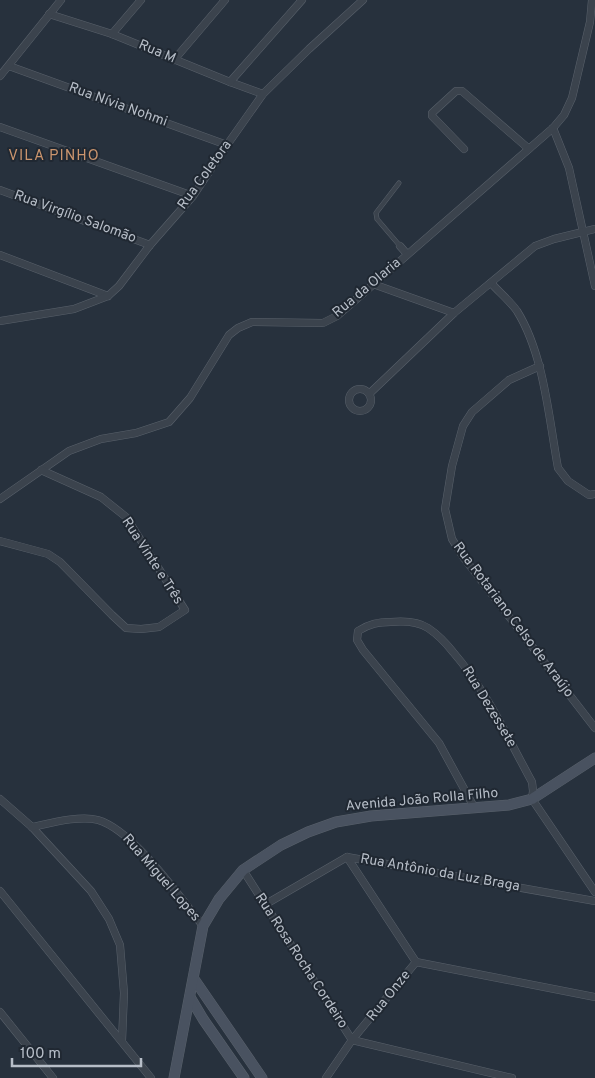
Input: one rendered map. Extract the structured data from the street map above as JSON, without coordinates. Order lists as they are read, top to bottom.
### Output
{
  "streets": {
    "street": [
      "Rua M",
      "Rua Nívia Nohmi",
      "Rua Coletora",
      "Rua Virgílio Salomão",
      "Rua da Olaria",
      "Rua Vinte e Três",
      "Rua Rotariano Celso de Araújo",
      "Rua Dezessete",
      "Avenida João Rolla Filho",
      "Rua Antônio da Luz Braga",
      "Rua Miguel Lopes",
      "Rua Rosa Rocha Cordeiro",
      "Rua Onze"
    ]
  },
  "crossings": [
    ["Rua M", "Rua Coletora"],
    ["Rua Nívia Nohmi", "Rua Coletora"],
    ["Rua Coletora", "Rua Virgílio Salomão"],
    ["Rua da Olaria", "Rua Vinte e Três"],
    ["Rua Dezessete", "Avenida João Rolla Filho"],
    ["Avenida João Rolla Filho", "Rua Miguel Lopes"],
    ["Avenida João Rolla Filho", "Rua Rosa Rocha Cordeiro"],
    ["Rua Antônio da Luz Braga", "Rua Rosa Rocha Cordeiro"],
    ["Rua Rosa Rocha Cordeiro", "Rua Onze"]
  ],
  "districts": ["VILA PINHO"],
  "scale_bar": "100 m"
}
